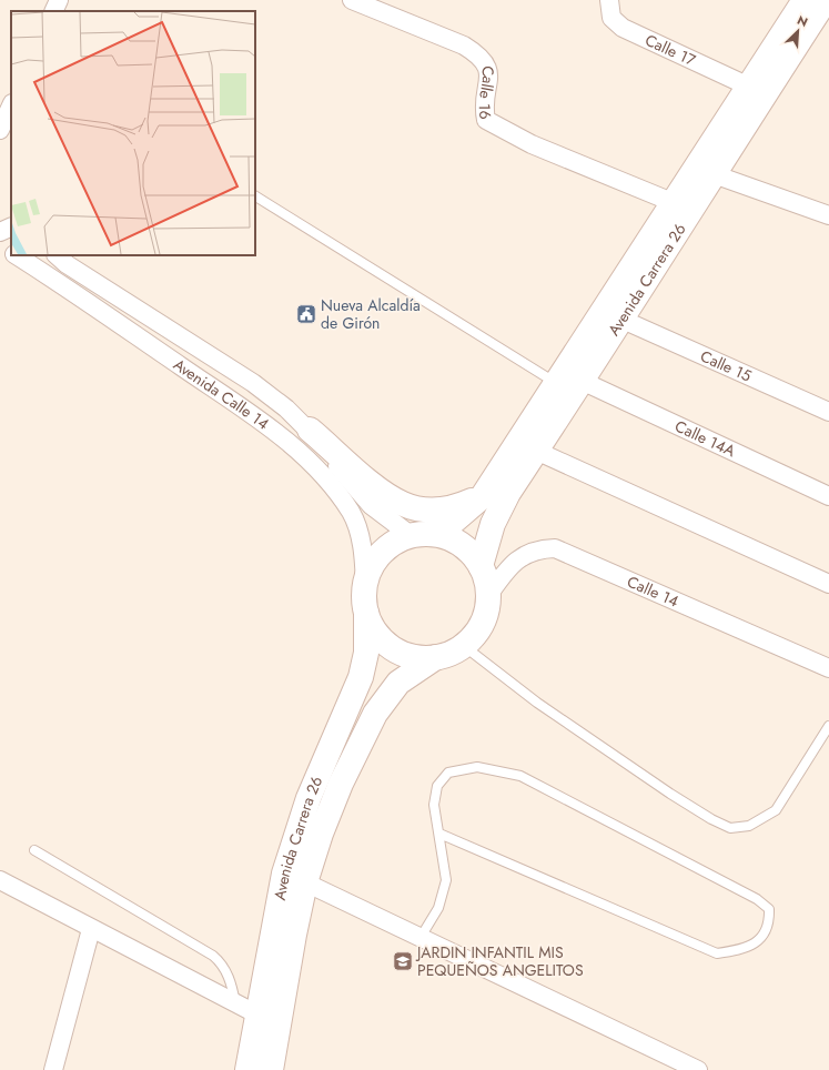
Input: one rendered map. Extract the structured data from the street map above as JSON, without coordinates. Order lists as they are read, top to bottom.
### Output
{
  "streets": {
    "main road": ["Avenida Carrera 26"],
    "street": [
      "Calle 17",
      "Calle 16",
      "Calle 15",
      "Avenida Calle 14",
      "Calle 14A",
      "Calle 14"
    ]
  },
  "crossings": [
    ["Calle 17", "Avenida Carrera 26"],
    ["Calle 16", "Avenida Carrera 26"],
    ["Avenida Carrera 26", "Calle 15"],
    ["Avenida Carrera 26", "Avenida Calle 14"],
    ["Avenida Carrera 26", "Calle 14A"],
    ["Avenida Carrera 26", "Calle 14"],
    ["Avenida Calle 14", "Calle 14"]
  ],
  "places": {
    "public building": ["Nueva Alcaldía de Girón"],
    "school or university": ["JARDIN INFANTIL MIS PEQUEÑOS ANGELITOS"]
  },
  "north": "top right"
}
